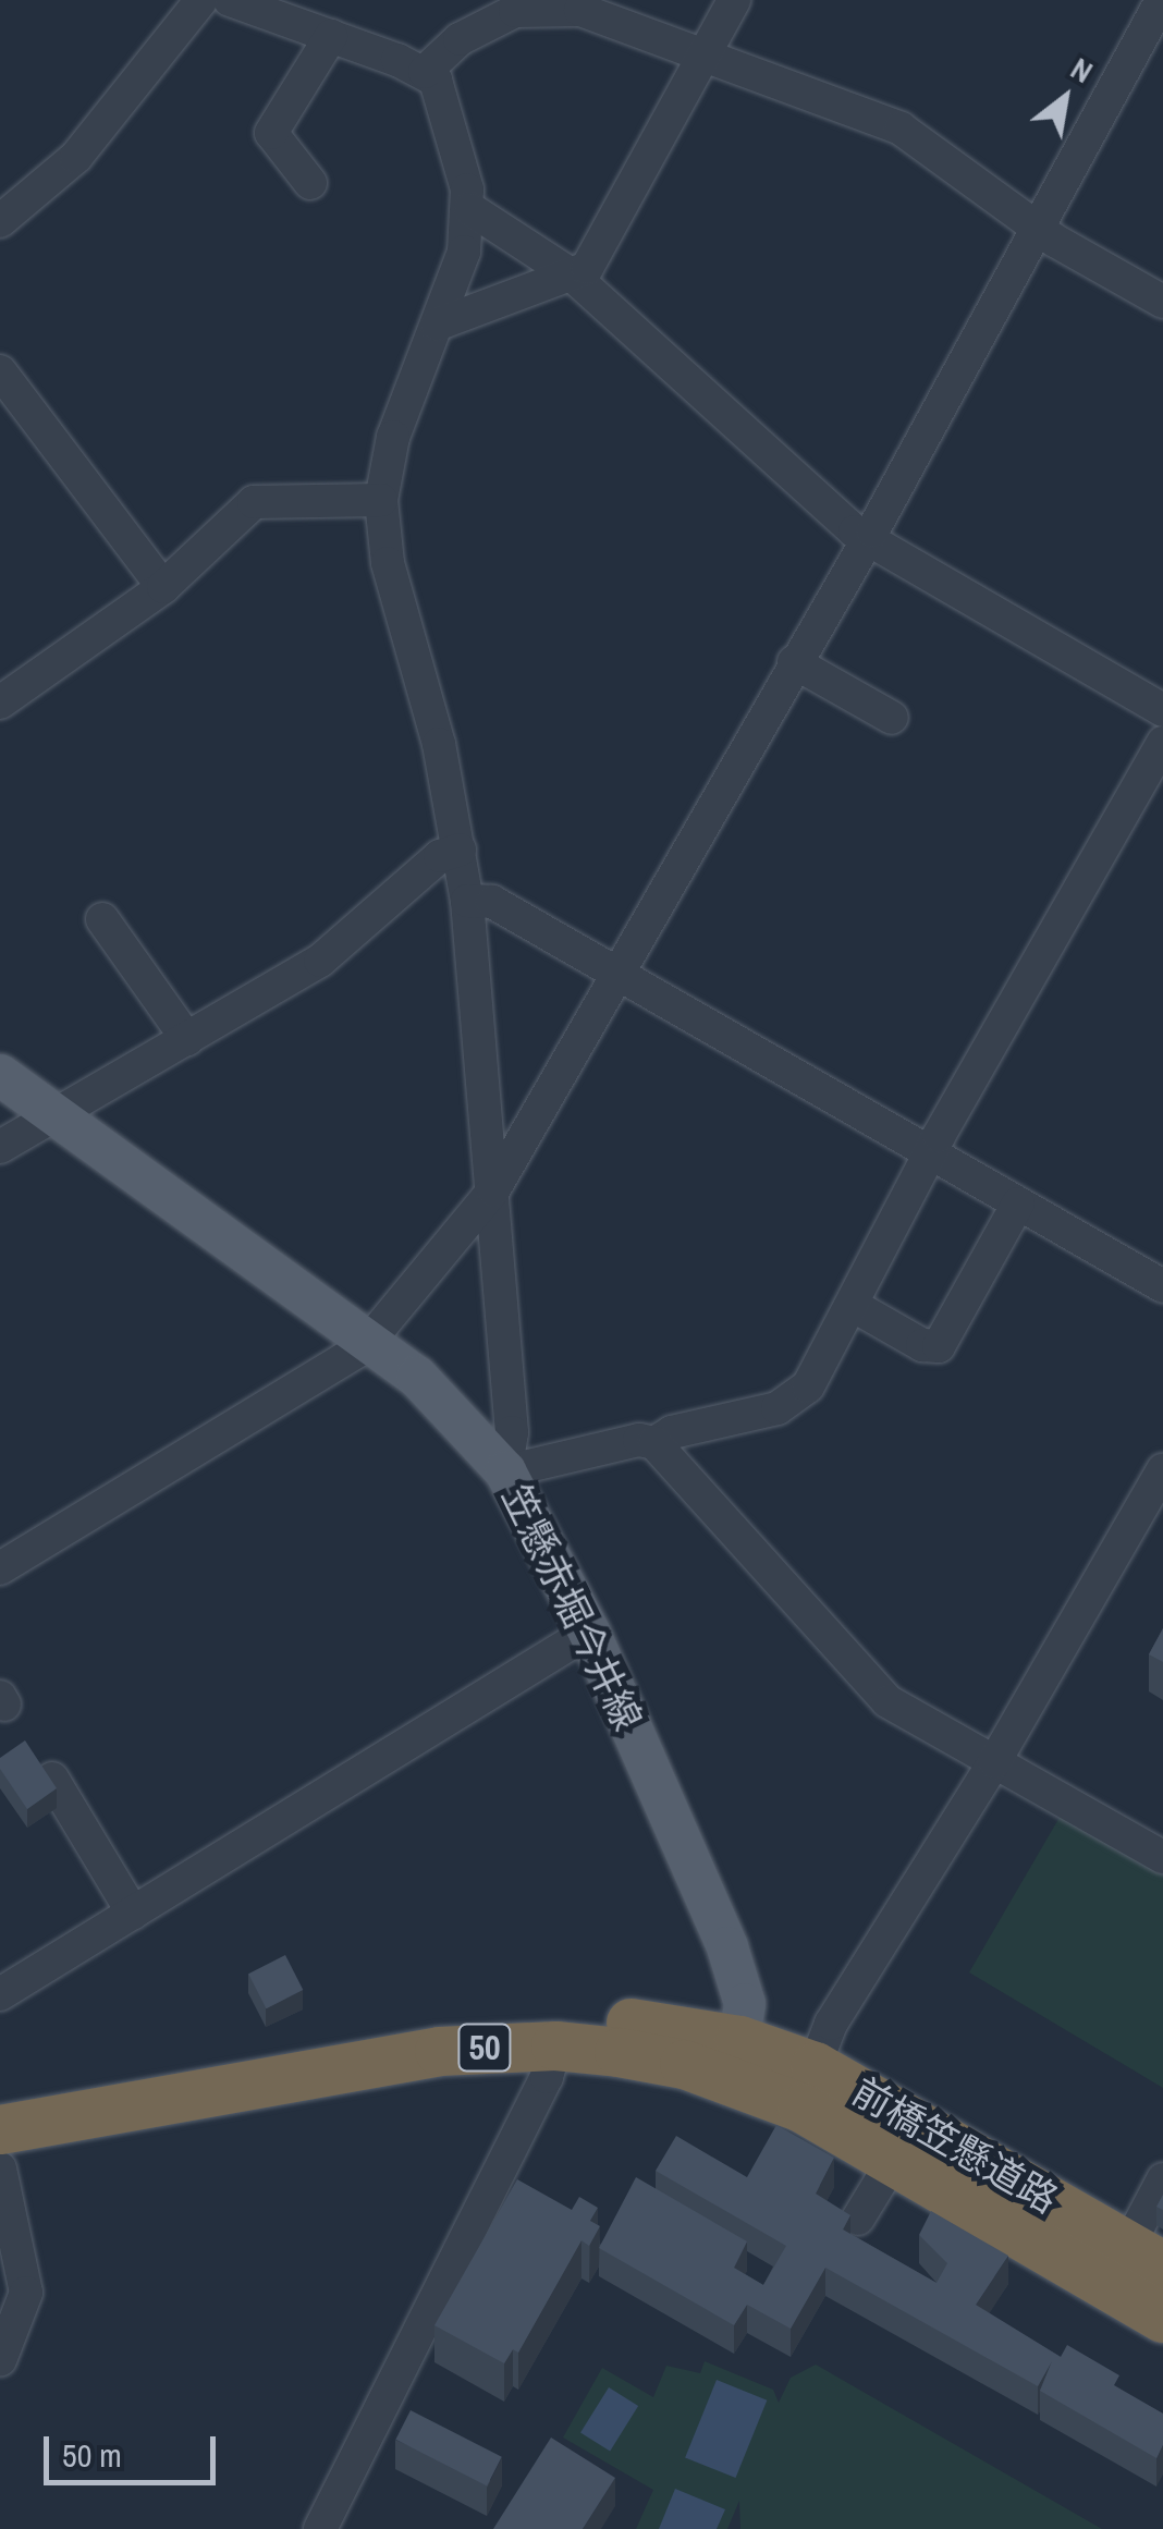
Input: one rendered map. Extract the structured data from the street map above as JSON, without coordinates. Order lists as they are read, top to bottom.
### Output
{
  "streets": {
    "highway": ["50", "前橋笠懸道路"],
    "main road": ["笠懸赤堀今井線"]
  },
  "crossings": [
    ["笠懸赤堀今井線", "50"],
    ["笠懸赤堀今井線", "前橋笠懸道路"],
    ["50", "前橋笠懸道路"]
  ],
  "scale_bar": "50 m",
  "north": "top right"
}
